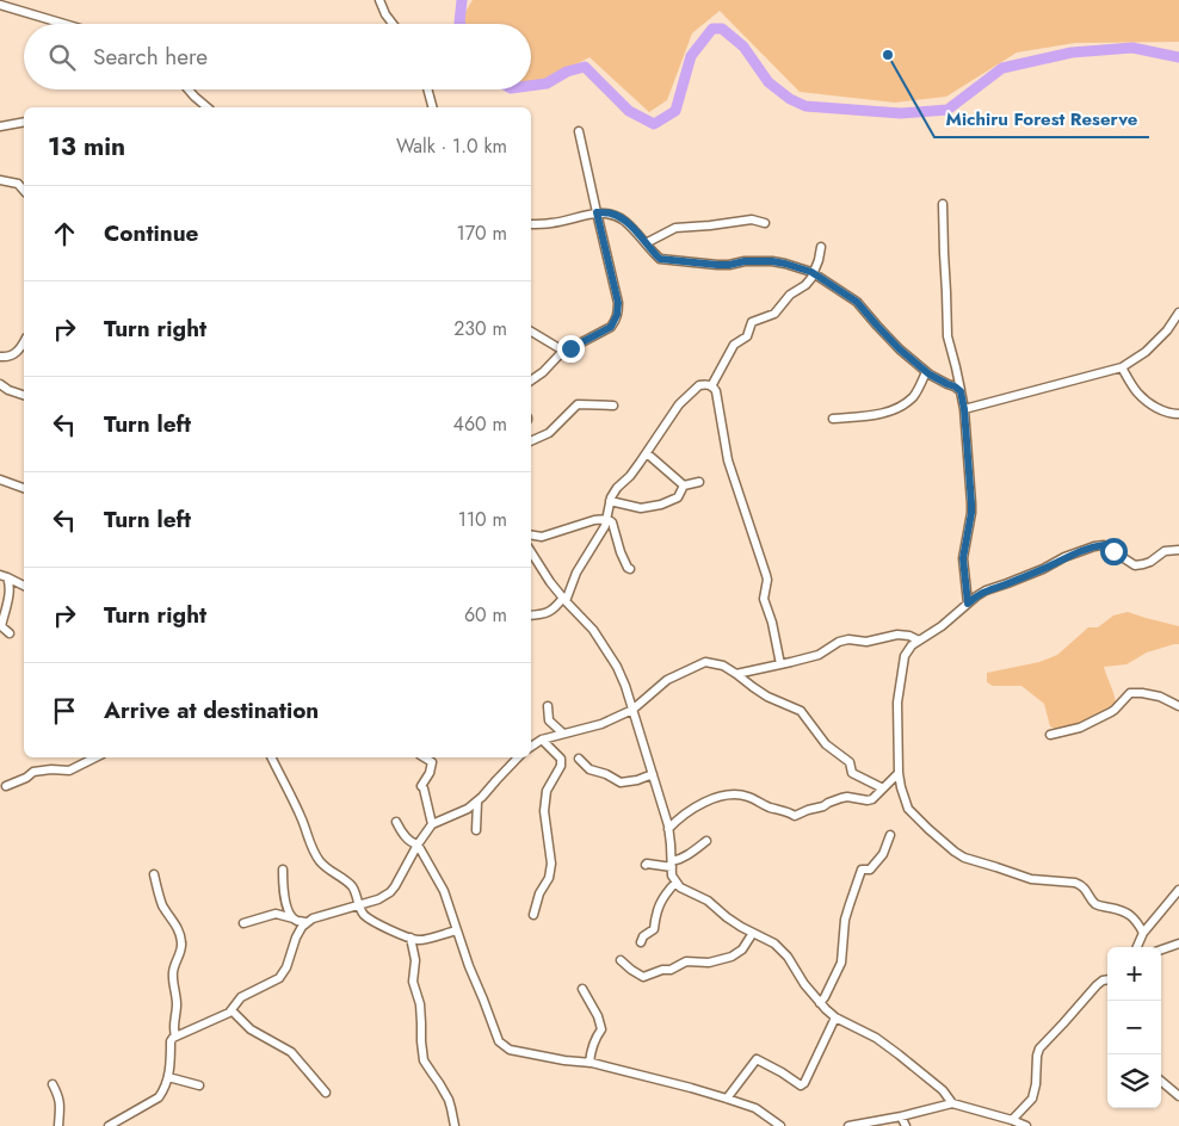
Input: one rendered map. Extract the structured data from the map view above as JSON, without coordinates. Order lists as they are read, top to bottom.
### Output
{
  "places": ["Michiru Forest Reserve"],
  "page": {
    "search": "Search here",
    "heading": ["13 min", "Walk · 1.0 km"],
    "list": [
      ["Continue", "170 m"],
      ["Turn right", "230 m"],
      ["Turn left", "460 m"],
      ["Turn left", "110 m"],
      ["Turn right", "60 m"],
      "Arrive at destination"
    ],
    "map_buttons": ["+", "−"]
  }
}
